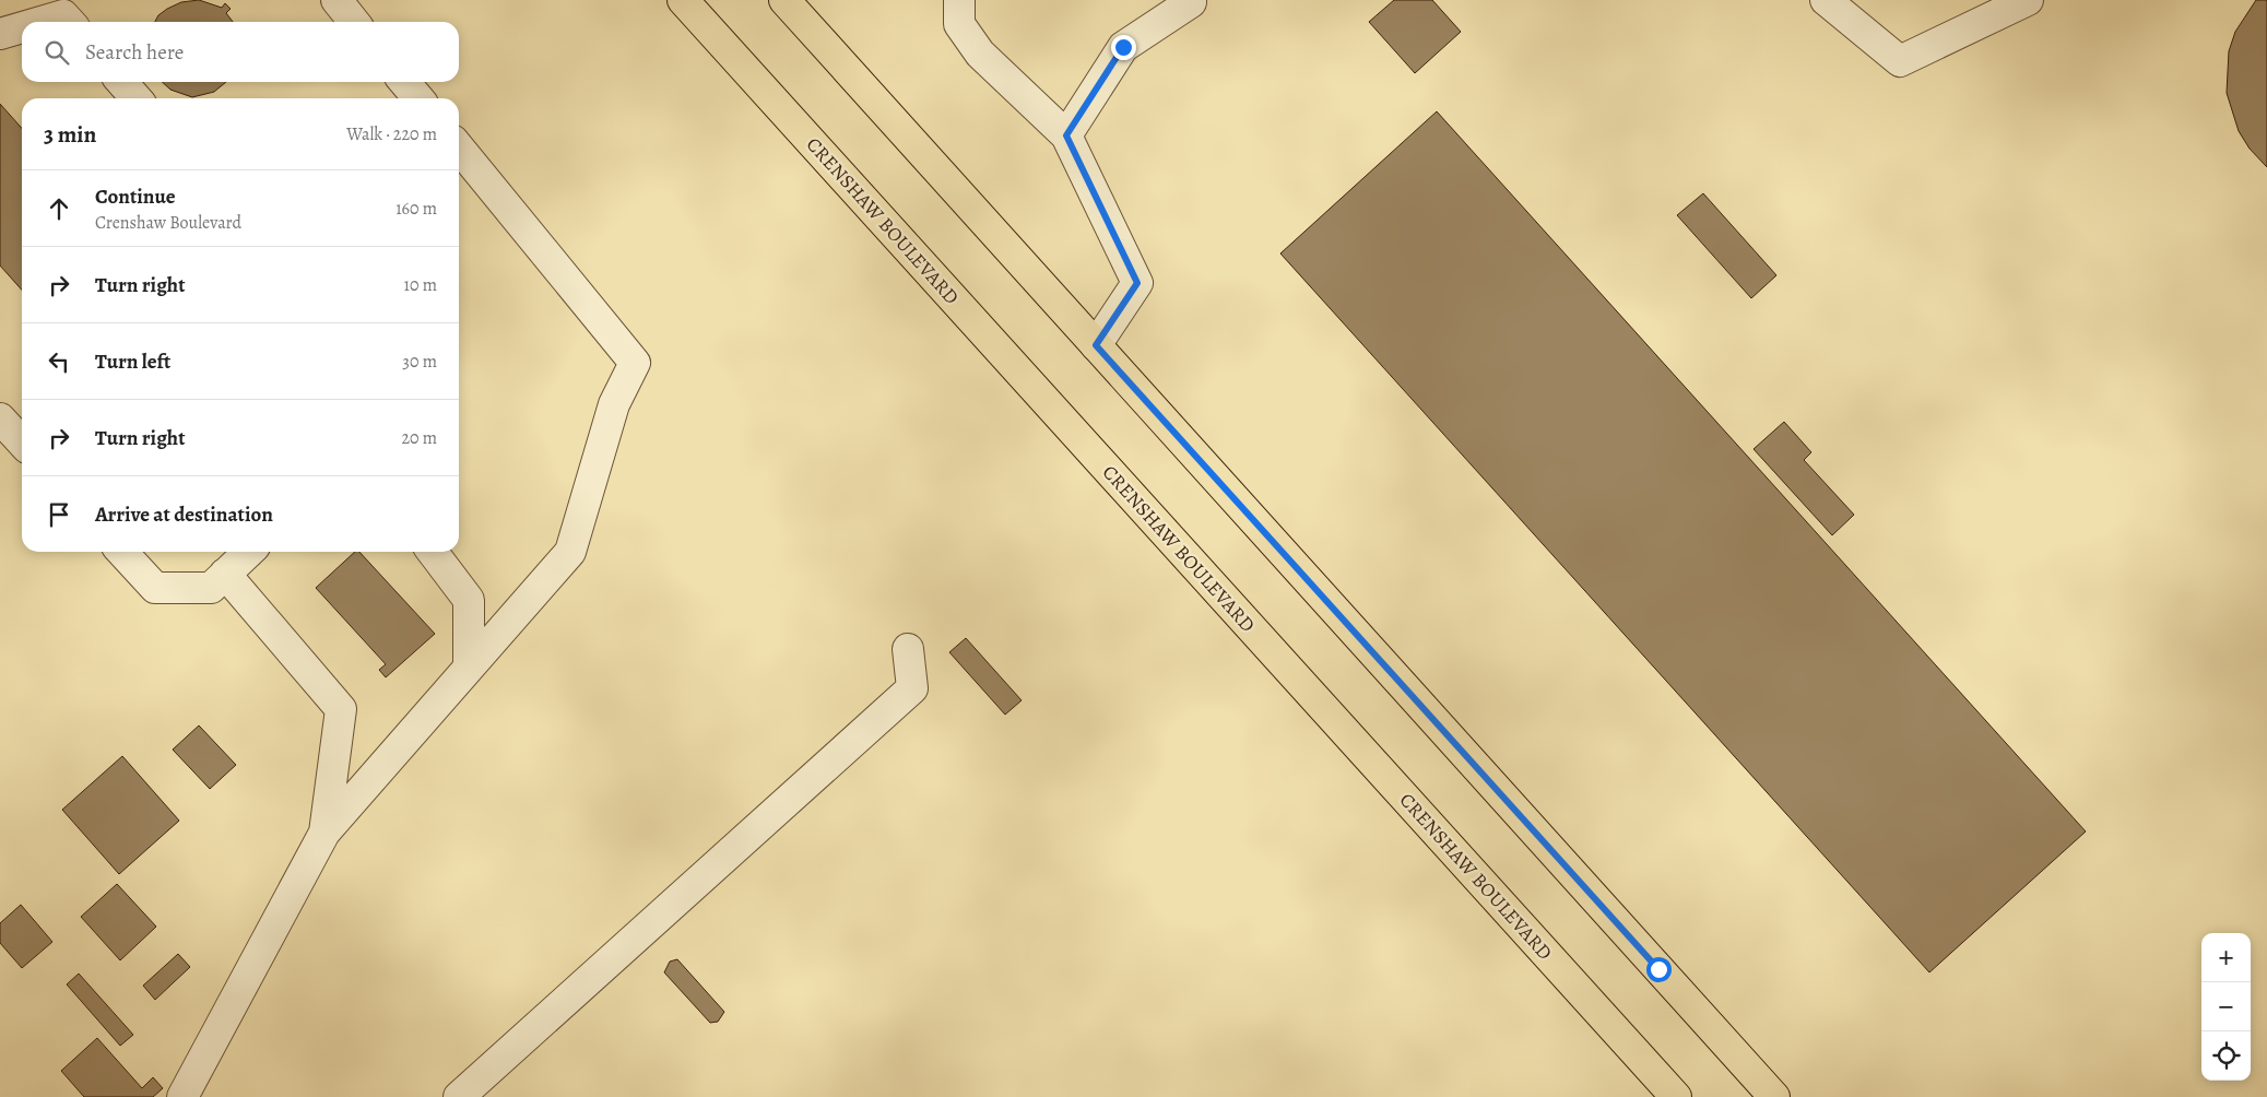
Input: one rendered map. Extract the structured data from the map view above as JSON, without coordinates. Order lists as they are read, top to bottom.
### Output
{
  "streets": {
    "main road": ["CRENSHAW BOULEVARD"]
  },
  "page": {
    "search": "Search here",
    "heading": ["3 min", "Walk · 220 m"],
    "list": [
      ["Continue", "Crenshaw Boulevard", "160 m"],
      ["Turn right", "10 m"],
      ["Turn left", "30 m"],
      ["Turn right", "20 m"],
      "Arrive at destination"
    ],
    "map_buttons": ["+", "−"]
  }
}
